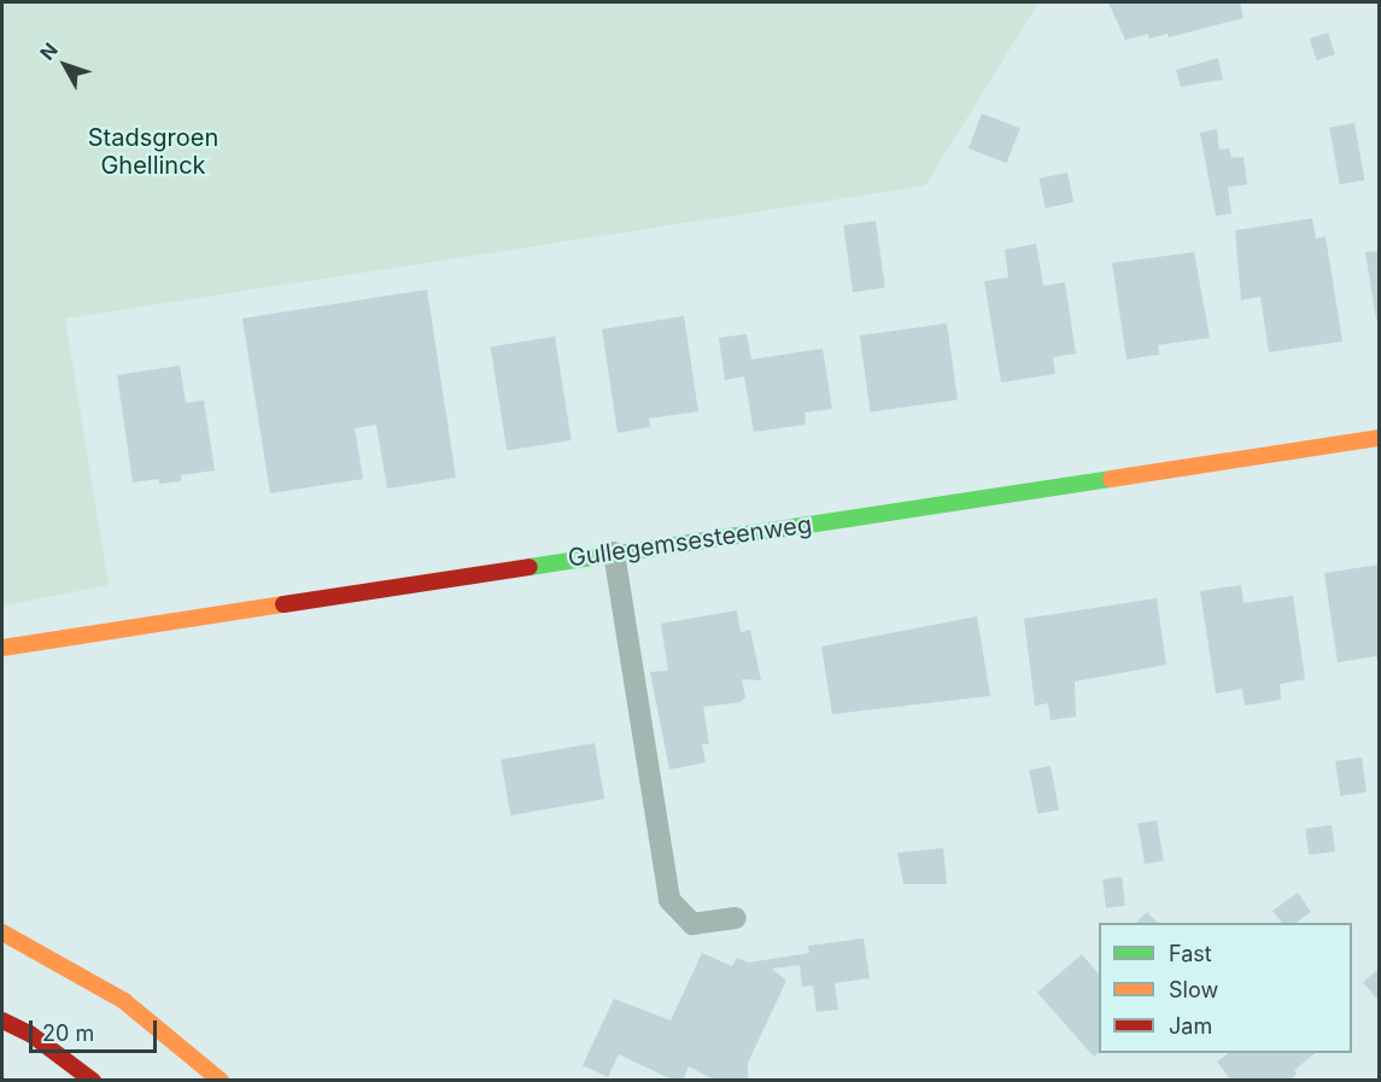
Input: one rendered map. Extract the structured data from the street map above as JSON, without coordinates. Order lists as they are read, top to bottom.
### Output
{
  "streets": {
    "main road": ["Gullegemsesteenweg"]
  },
  "parks": ["Stadsgroen Ghellinck"],
  "legend": ["Fast", "Slow", "Jam"],
  "scale_bar": "20 m",
  "north": "top left"
}
